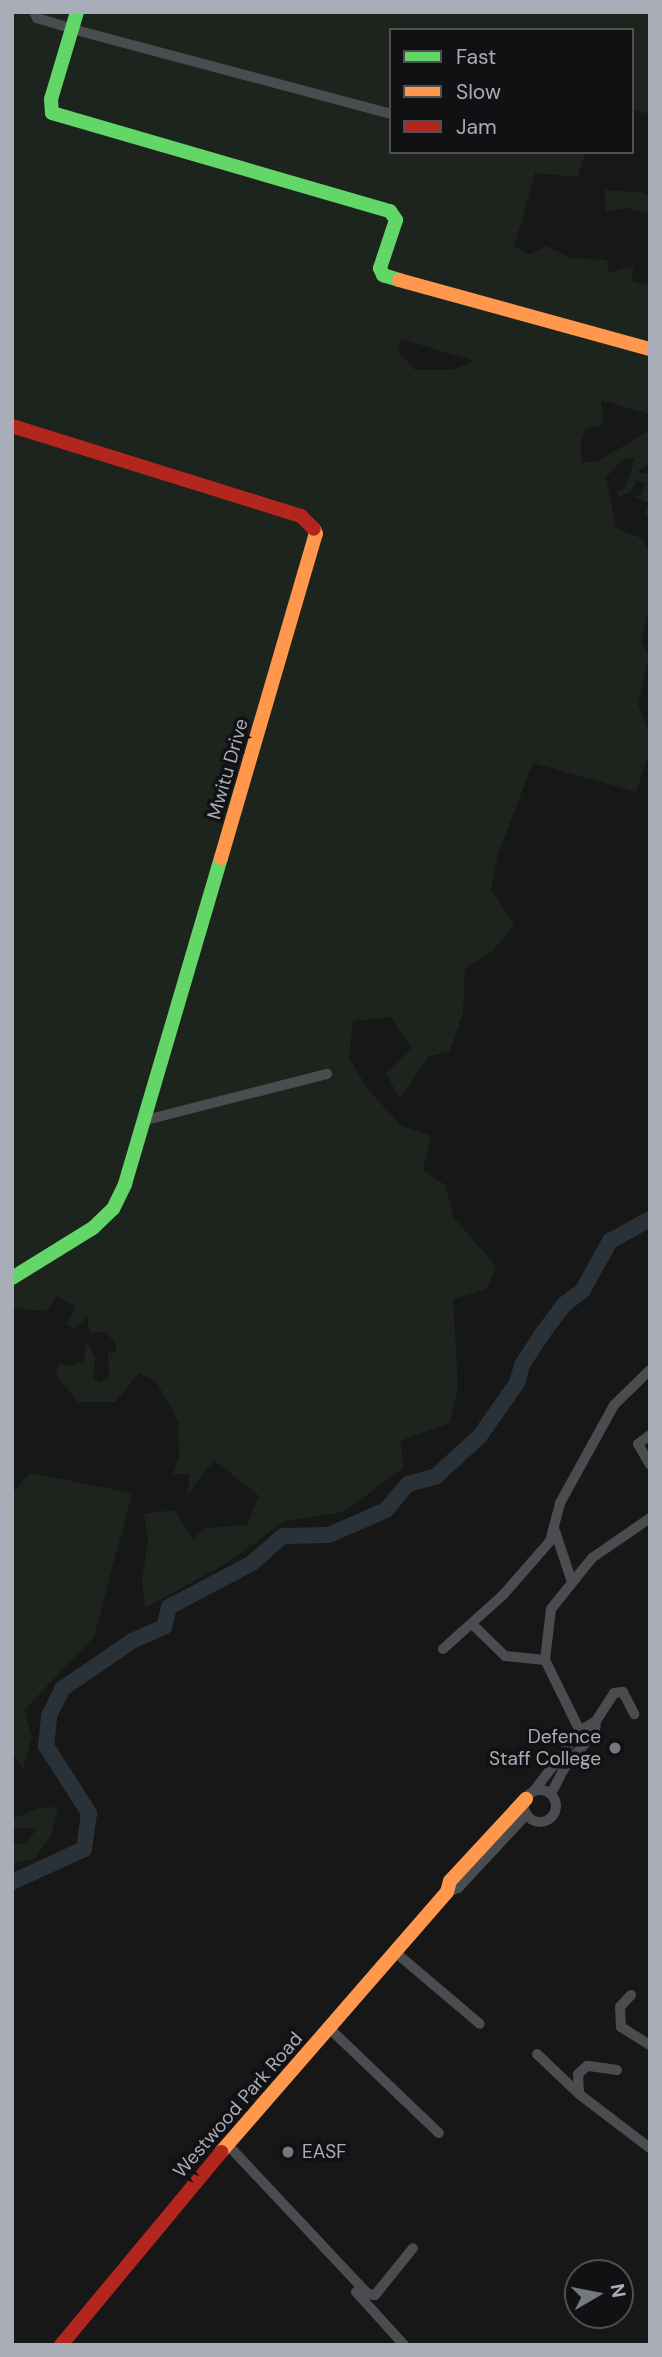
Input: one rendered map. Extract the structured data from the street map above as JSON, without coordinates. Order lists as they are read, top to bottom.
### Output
{
  "streets": {
    "street": ["Mwitu Drive", "Westwood Park Road"]
  },
  "places": ["Defence Staff College", "EASF"],
  "legend": ["Fast", "Slow", "Jam"],
  "north": "right"
}
